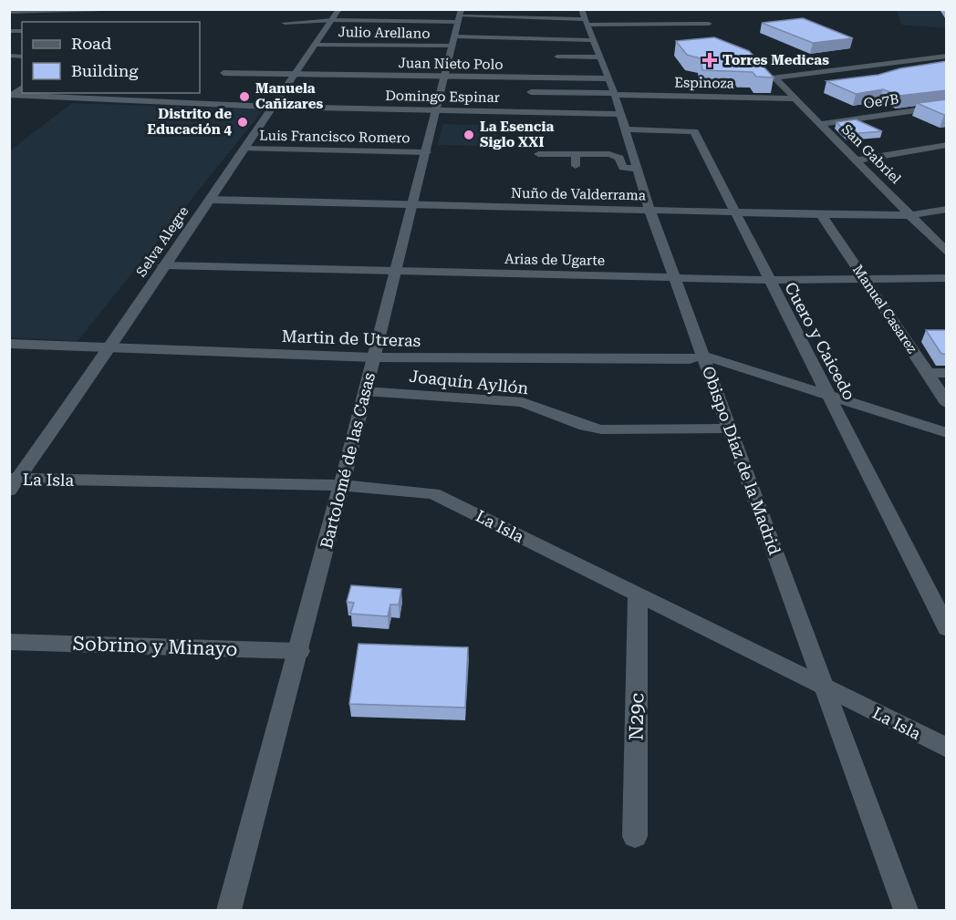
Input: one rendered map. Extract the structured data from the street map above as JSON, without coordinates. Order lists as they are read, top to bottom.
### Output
{
  "streets": {
    "street": [
      "Julio Arellano",
      "Juan Nieto Polo",
      "Espinoza",
      "Domingo Espinar",
      "Oe7B",
      "Luis Francisco Romero",
      "San Gabriel",
      "Nuño de Valderrama",
      "Selva Alegre",
      "Arias de Ugarte",
      "Manuel Casarez",
      "Martin de Utreras",
      "Cuero y Caicedo",
      "Joaquín Ayllón",
      "Bartolomé de las Casas",
      "Obispo Díaz de la Madrid",
      "La Isla",
      "Sobrino y Minayo",
      "N29c"
    ]
  },
  "crossings": [
    ["Julio Arellano", "Selva Alegre"],
    ["Julio Arellano", "Bartolomé de las Casas"],
    ["Juan Nieto Polo", "Selva Alegre"],
    ["Juan Nieto Polo", "Bartolomé de las Casas"],
    ["Juan Nieto Polo", "Obispo Díaz de la Madrid"],
    ["Espinoza", "San Gabriel"],
    ["Espinoza", "Obispo Díaz de la Madrid"],
    ["Domingo Espinar", "Selva Alegre"],
    ["Domingo Espinar", "Cuero y Caicedo"],
    ["Domingo Espinar", "Bartolomé de las Casas"],
    ["Domingo Espinar", "Obispo Díaz de la Madrid"],
    ["Oe7B", "San Gabriel"],
    ["Luis Francisco Romero", "Selva Alegre"],
    ["Luis Francisco Romero", "Bartolomé de las Casas"],
    ["San Gabriel", "Nuño de Valderrama"],
    ["Nuño de Valderrama", "Selva Alegre"],
    ["Nuño de Valderrama", "Manuel Casarez"],
    ["Nuño de Valderrama", "Cuero y Caicedo"],
    ["Nuño de Valderrama", "Bartolomé de las Casas"],
    ["Nuño de Valderrama", "Obispo Díaz de la Madrid"],
    ["Selva Alegre", "Arias de Ugarte"],
    ["Selva Alegre", "Martin de Utreras"],
    ["Selva Alegre", "La Isla"],
    ["Arias de Ugarte", "Manuel Casarez"],
    ["Arias de Ugarte", "Cuero y Caicedo"],
    ["Arias de Ugarte", "Bartolomé de las Casas"],
    ["Arias de Ugarte", "Obispo Díaz de la Madrid"],
    ["Martin de Utreras", "Cuero y Caicedo"],
    ["Martin de Utreras", "Bartolomé de las Casas"],
    ["Martin de Utreras", "Obispo Díaz de la Madrid"],
    ["Cuero y Caicedo", "Obispo Díaz de la Madrid"],
    ["Joaquín Ayllón", "Bartolomé de las Casas"],
    ["Joaquín Ayllón", "Obispo Díaz de la Madrid"],
    ["Bartolomé de las Casas", "La Isla"],
    ["Bartolomé de las Casas", "Sobrino y Minayo"],
    ["Obispo Díaz de la Madrid", "La Isla"],
    ["La Isla", "N29c"]
  ],
  "places": {
    "health": ["Torres Medicas"],
    "other": ["Manuela Cañizares", "Distrito de Educación 4", "La Esencia Siglo XXI"]
  },
  "legend": ["Road", "Building"]
}
